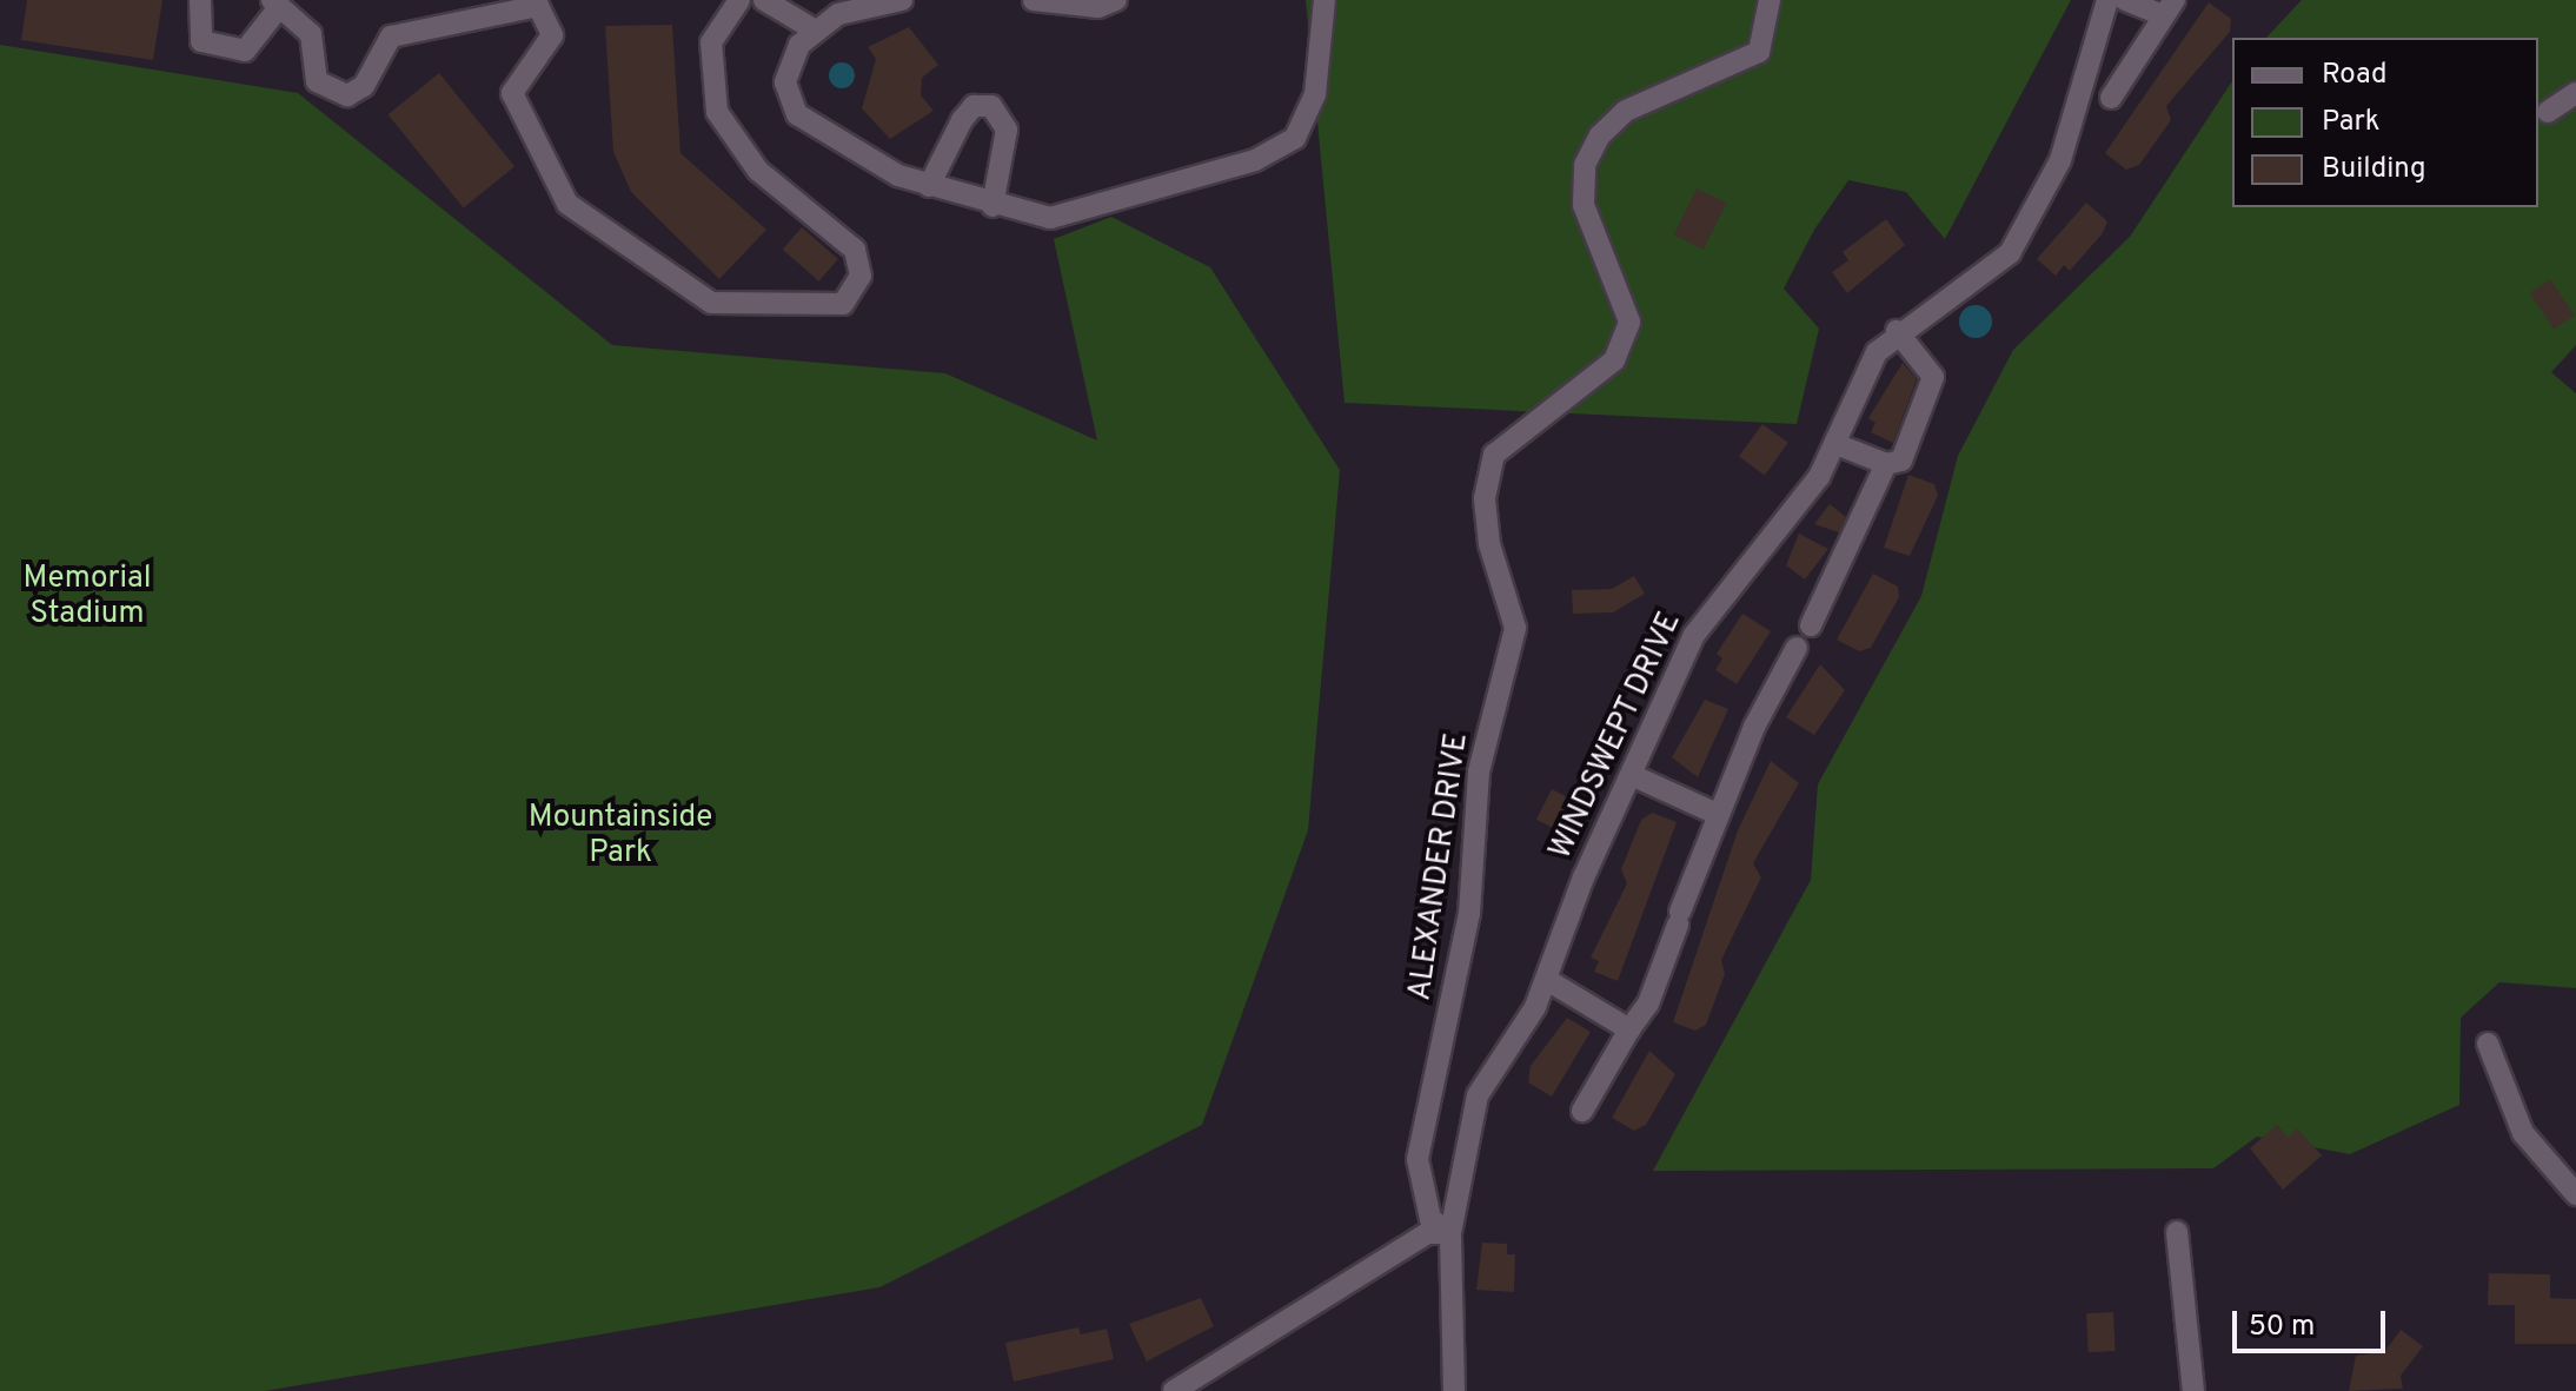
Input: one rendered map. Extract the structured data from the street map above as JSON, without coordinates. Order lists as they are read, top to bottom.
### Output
{
  "streets": {
    "street": ["WINDSWEPT DRIVE", "ALEXANDER DRIVE"]
  },
  "crossings": [
    ["WINDSWEPT DRIVE", "ALEXANDER DRIVE"]
  ],
  "parks": ["Memorial Stadium", "Mountainside Park"],
  "legend": ["Road", "Park", "Building"],
  "scale_bar": "50 m"
}
